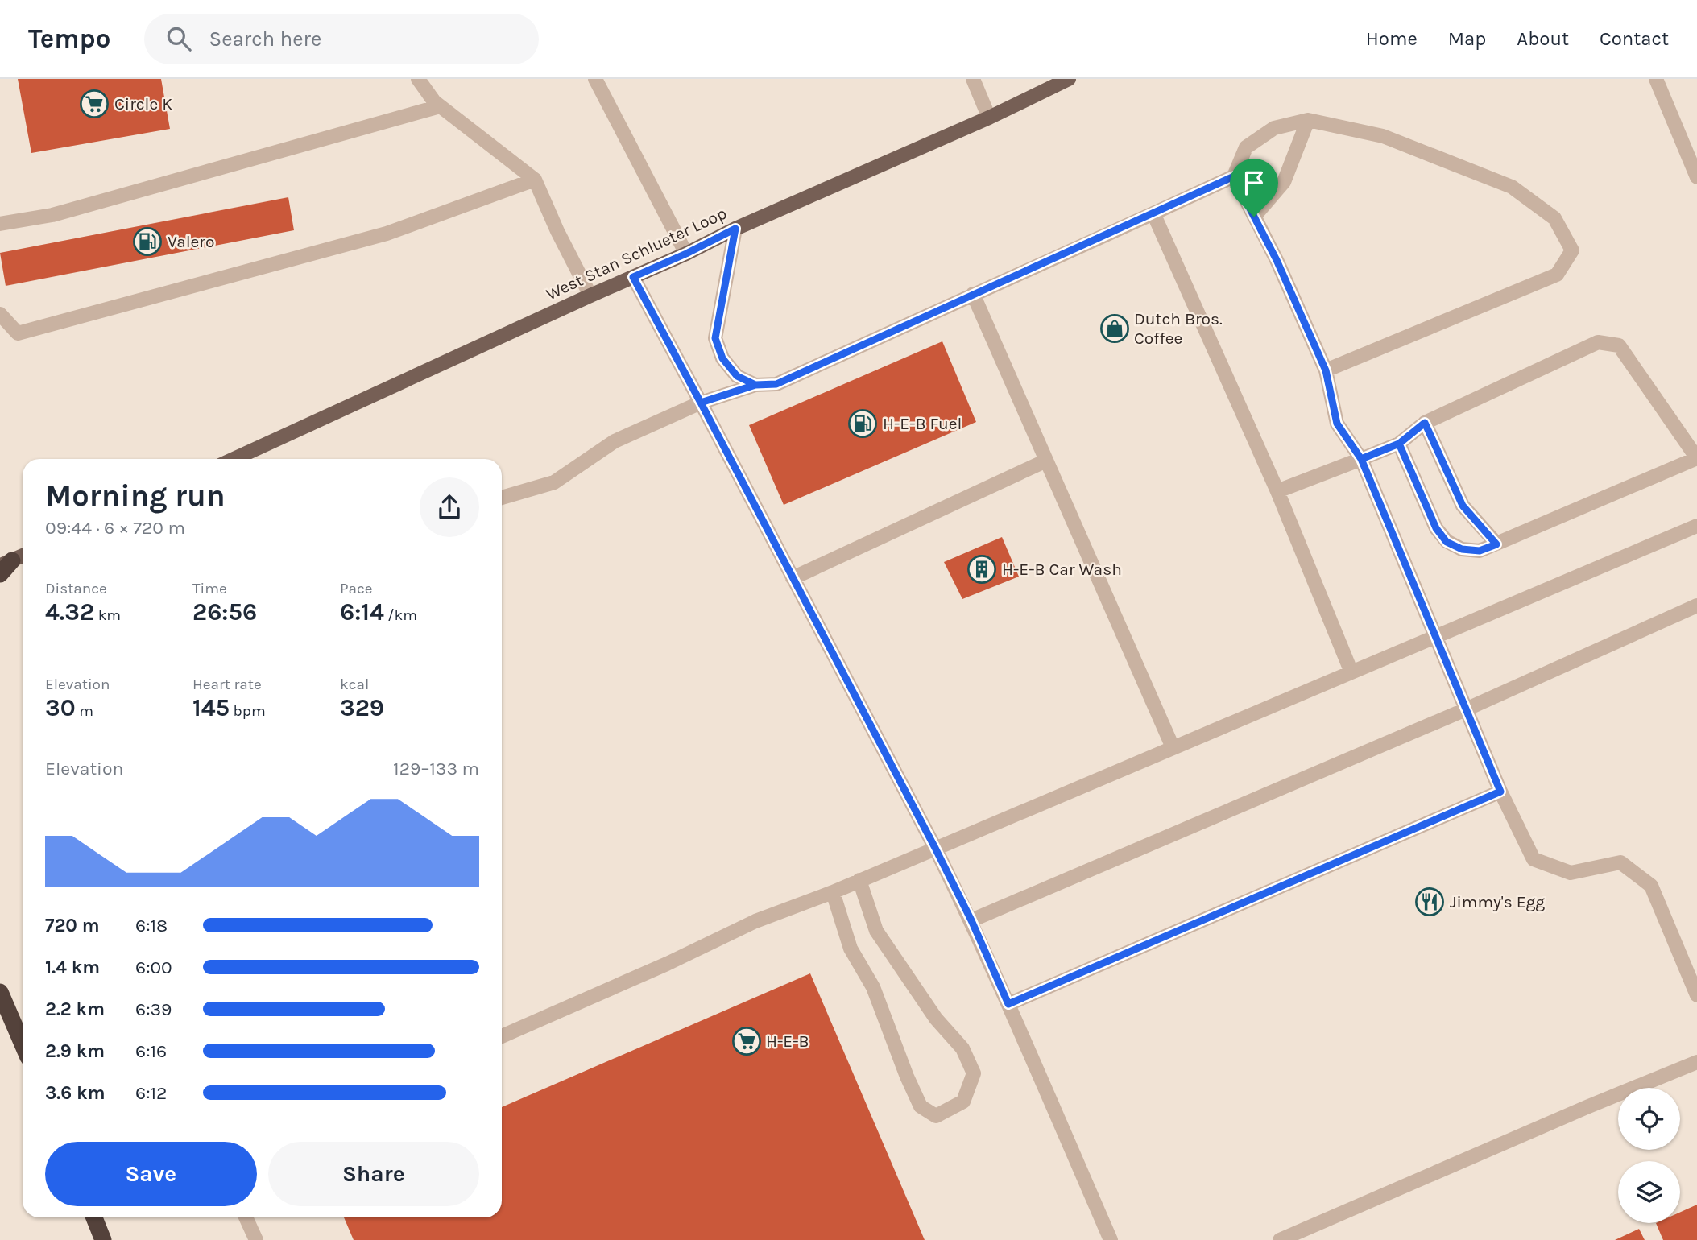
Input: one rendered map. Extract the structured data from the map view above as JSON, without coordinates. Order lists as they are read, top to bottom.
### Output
{
  "streets": {
    "main road": ["West Stan Schlueter Loop"]
  },
  "places": {
    "supermarket": ["Circle K", "H-E-B"],
    "fuel station": ["Valero", "H-E-B Fuel"],
    "shop": ["Dutch Bros. Coffee"],
    "building": ["H-E-B Car Wash"],
    "restaurant": ["Jimmy's Egg"]
  },
  "page": {
    "header": "Tempo",
    "search": "Search here",
    "nav": [
      "Home",
      "Map",
      "About",
      "Contact"
    ],
    "heading": ["Morning run", "09:44 · 6 × 720 m"],
    "stats": [
      ["Distance", "4.32 km"],
      ["Time", "26:56"],
      ["Pace", "6:14 /km"],
      ["Elevation", "30 m"],
      ["Heart rate", "145 bpm"],
      ["kcal", "329"]
    ],
    "chart": ["Elevation", "129–133 m"],
    "list": [
      {
        "name": "720 m",
        "note": "6:18"
      },
      {
        "name": "1.4 km",
        "note": "6:00"
      },
      {
        "name": "2.2 km",
        "note": "6:39"
      },
      {
        "name": "2.9 km",
        "note": "6:16"
      },
      {
        "name": "3.6 km",
        "note": "6:12"
      }
    ],
    "buttons": ["Save", "Share"]
  }
}
